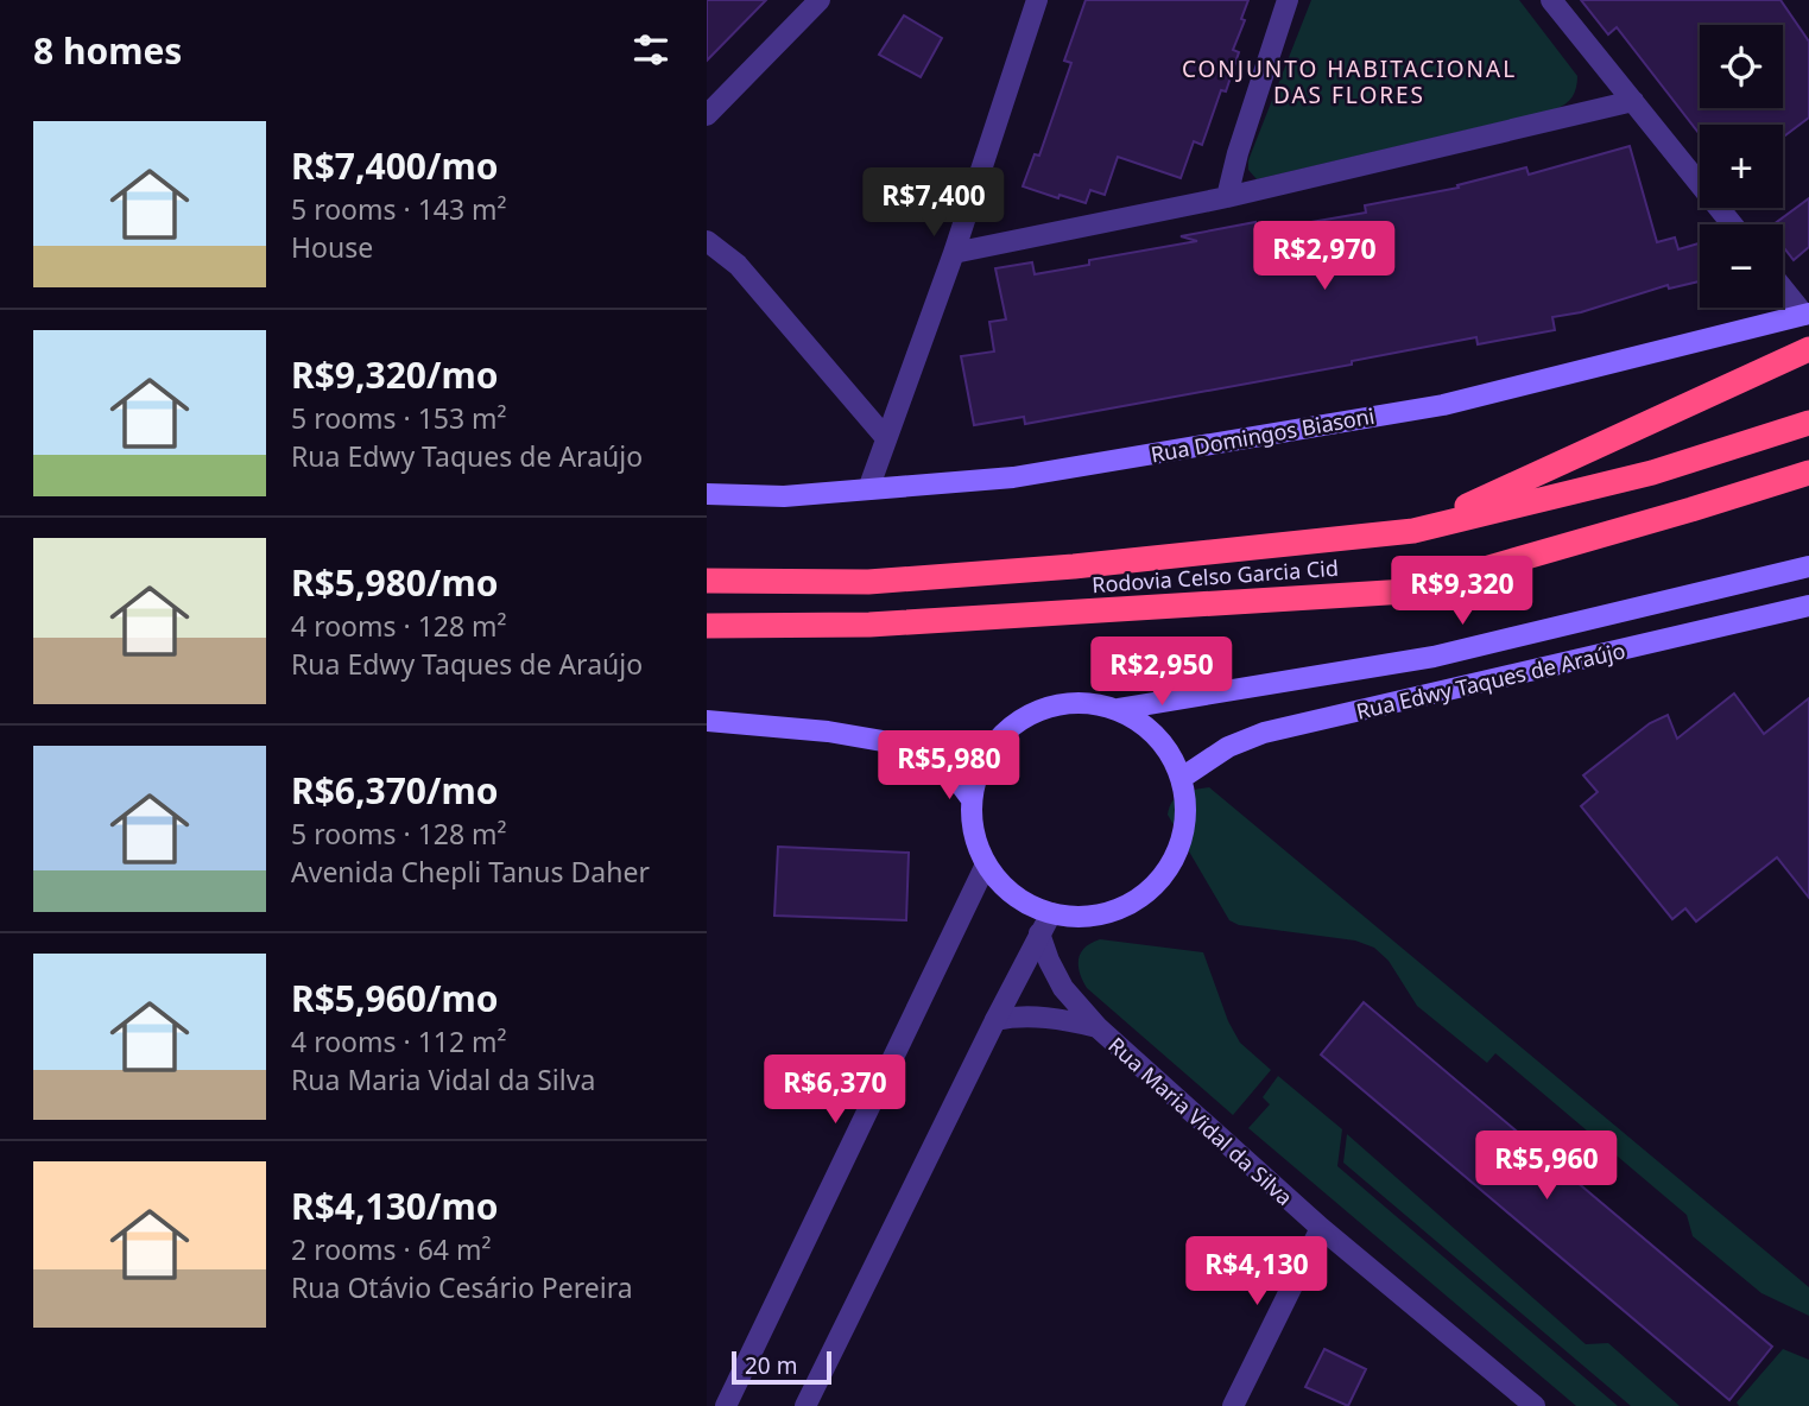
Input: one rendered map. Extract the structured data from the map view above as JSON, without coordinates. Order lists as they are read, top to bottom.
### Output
{
  "streets": {
    "highway": ["Rodovia Celso Garcia Cid"],
    "main road": ["Rua Domingos Biasoni", "Rua Edwy Taques de Araújo"],
    "street": ["Rua Maria Vidal da Silva"]
  },
  "districts": ["CONJUNTO HABITACIONAL DAS FLORES"],
  "scale_bar": "20 m",
  "page": {
    "heading": "8 homes",
    "map_buttons": ["+", "−"],
    "list": [
      {
        "name": "R$7,400/mo",
        "note": "5 rooms · 143 m² · House"
      },
      {
        "name": "R$9,320/mo",
        "note": "5 rooms · 153 m² · Rua Edwy Taques de Araújo"
      },
      {
        "name": "R$5,980/mo",
        "note": "4 rooms · 128 m² · Rua Edwy Taques de Araújo"
      },
      {
        "name": "R$6,370/mo",
        "note": "5 rooms · 128 m² · Avenida Chepli Tanus Daher"
      },
      {
        "name": "R$5,960/mo",
        "note": "4 rooms · 112 m² · Rua Maria Vidal da Silva"
      },
      {
        "name": "R$4,130/mo",
        "note": "2 rooms · 64 m² · Rua Otávio Cesário Pereira"
      }
    ],
    "price": [
      "R$7,400",
      "R$2,970",
      "R$9,320",
      "R$2,950",
      "R$5,980",
      "R$6,370",
      "R$5,960",
      "R$4,130"
    ],
    "scale": "20 m"
  }
}
